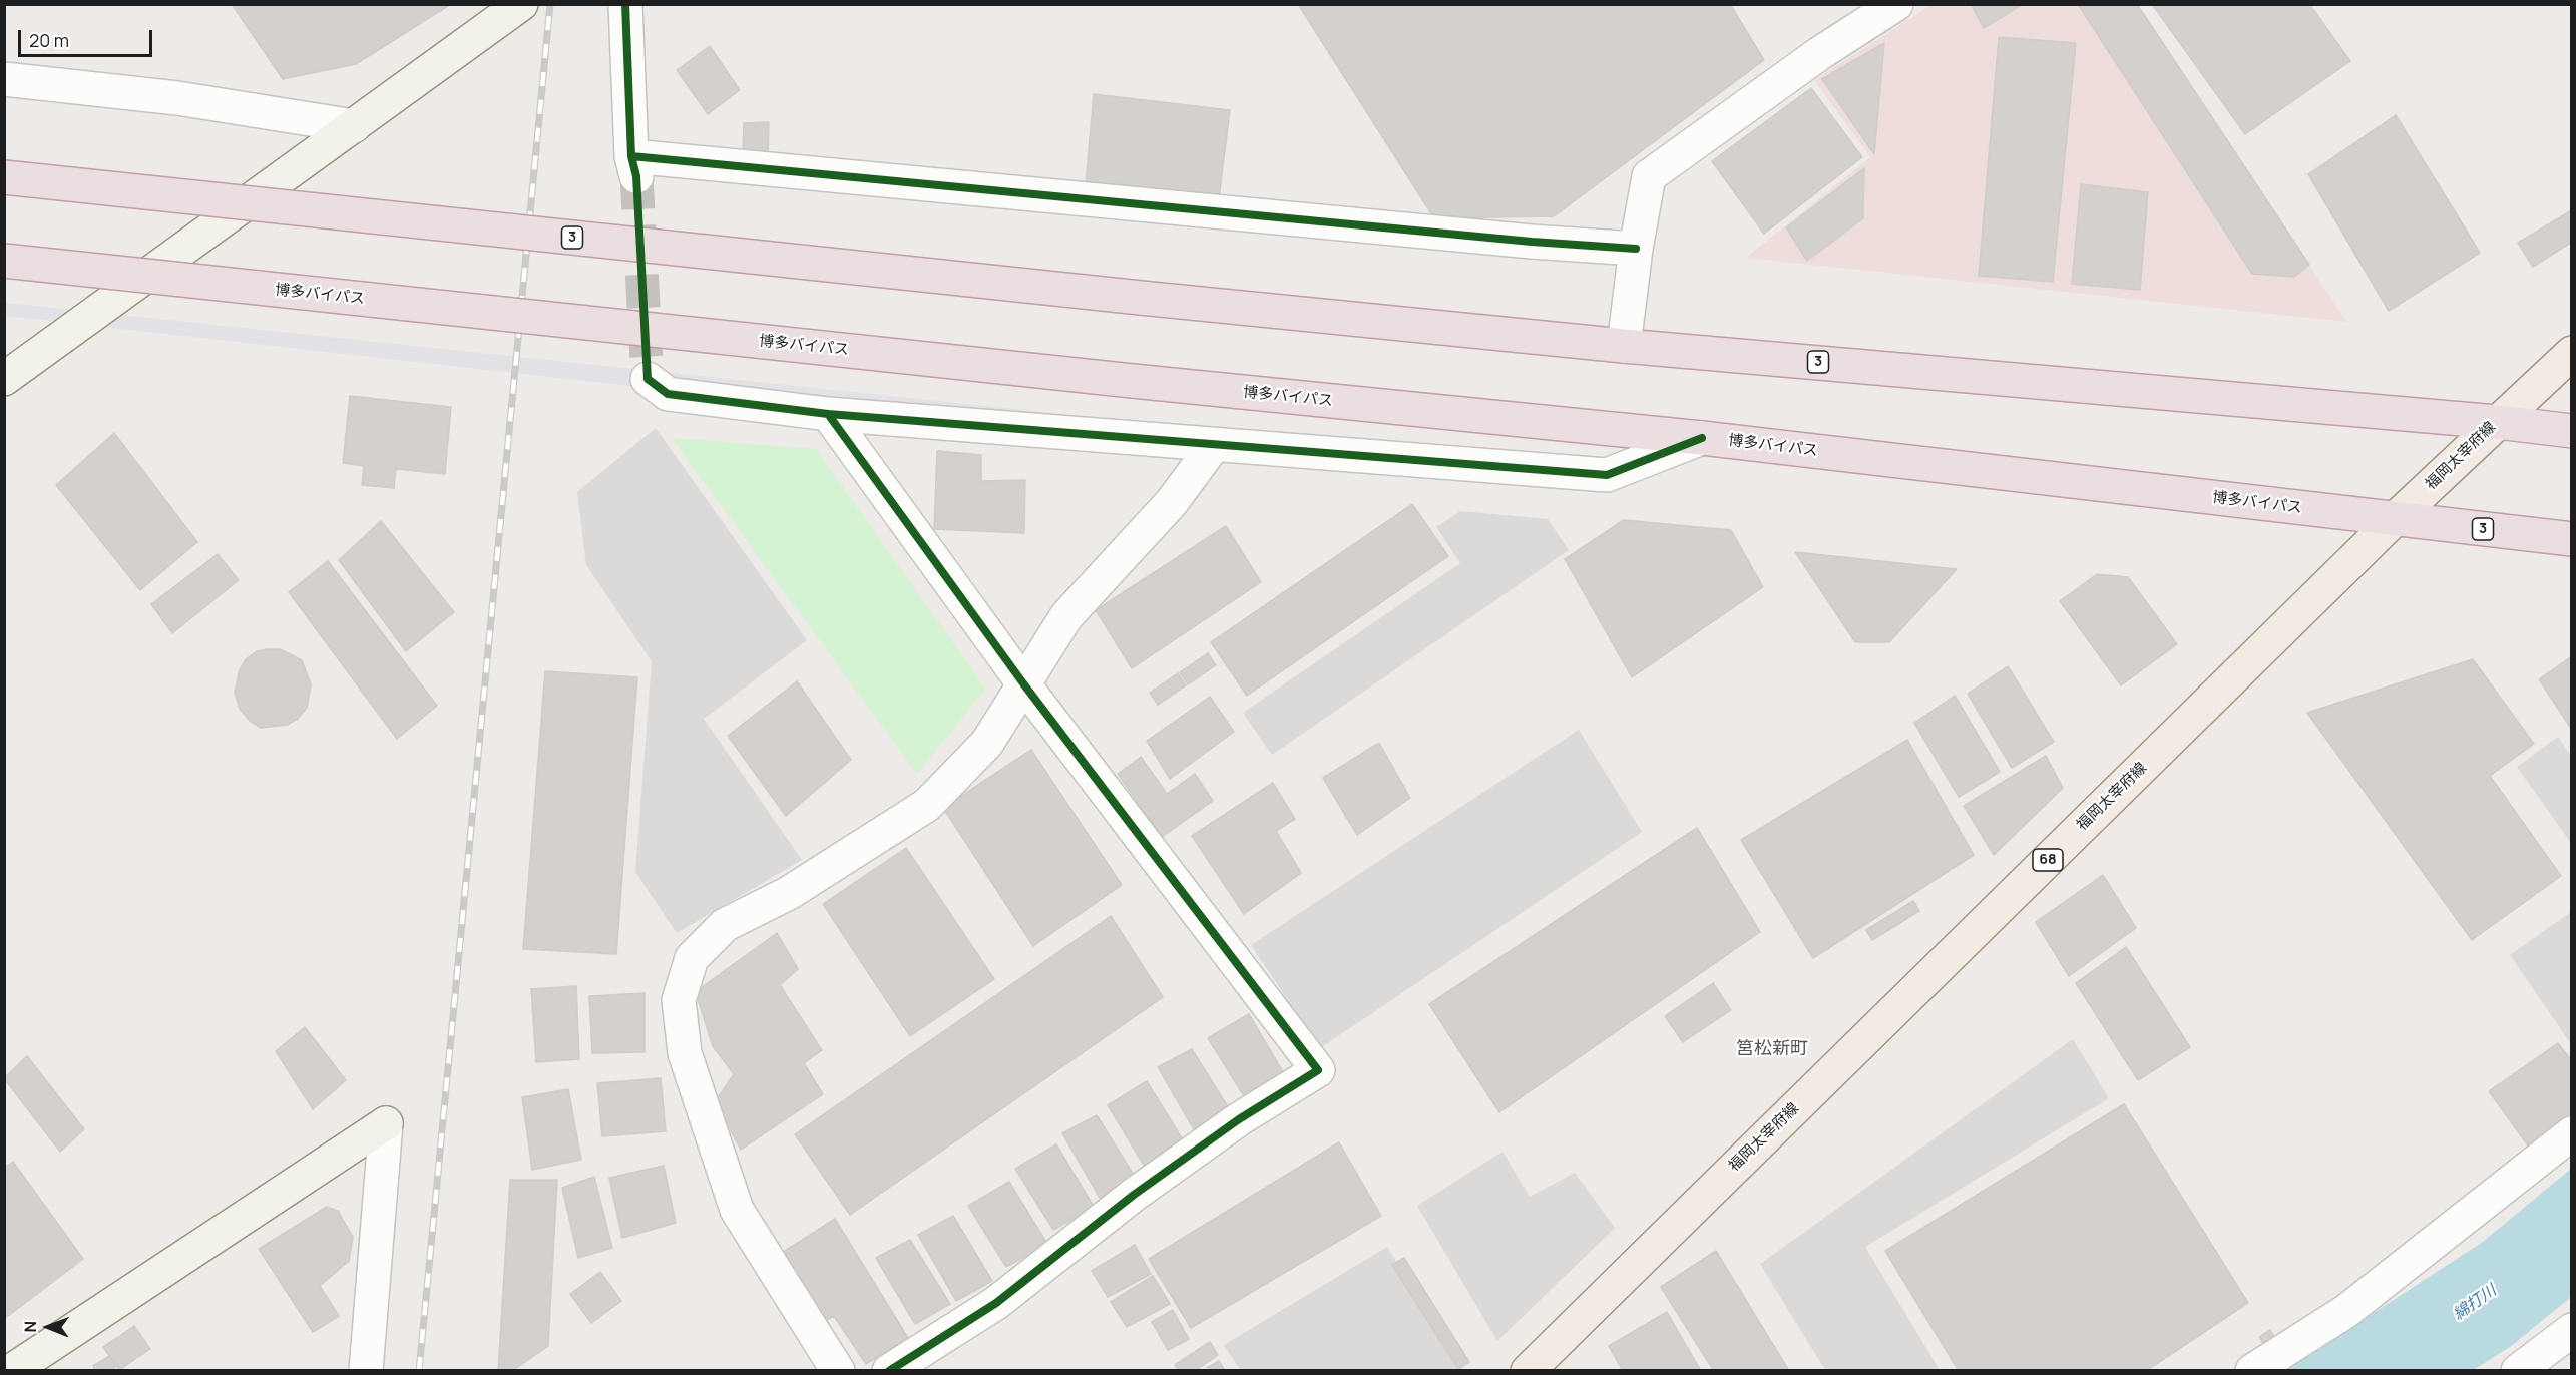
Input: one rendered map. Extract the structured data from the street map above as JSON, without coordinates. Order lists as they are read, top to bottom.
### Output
{
  "streets": {
    "highway": ["3", "博多バイパス"],
    "main road": ["福岡太宰府線", "68"]
  },
  "crossings": [
    ["3", "福岡太宰府線"],
    ["博多バイパス", "福岡太宰府線"]
  ],
  "districts": ["筥松新町"],
  "water": ["綿打川"],
  "scale_bar": "20 m",
  "north": "left"
}
